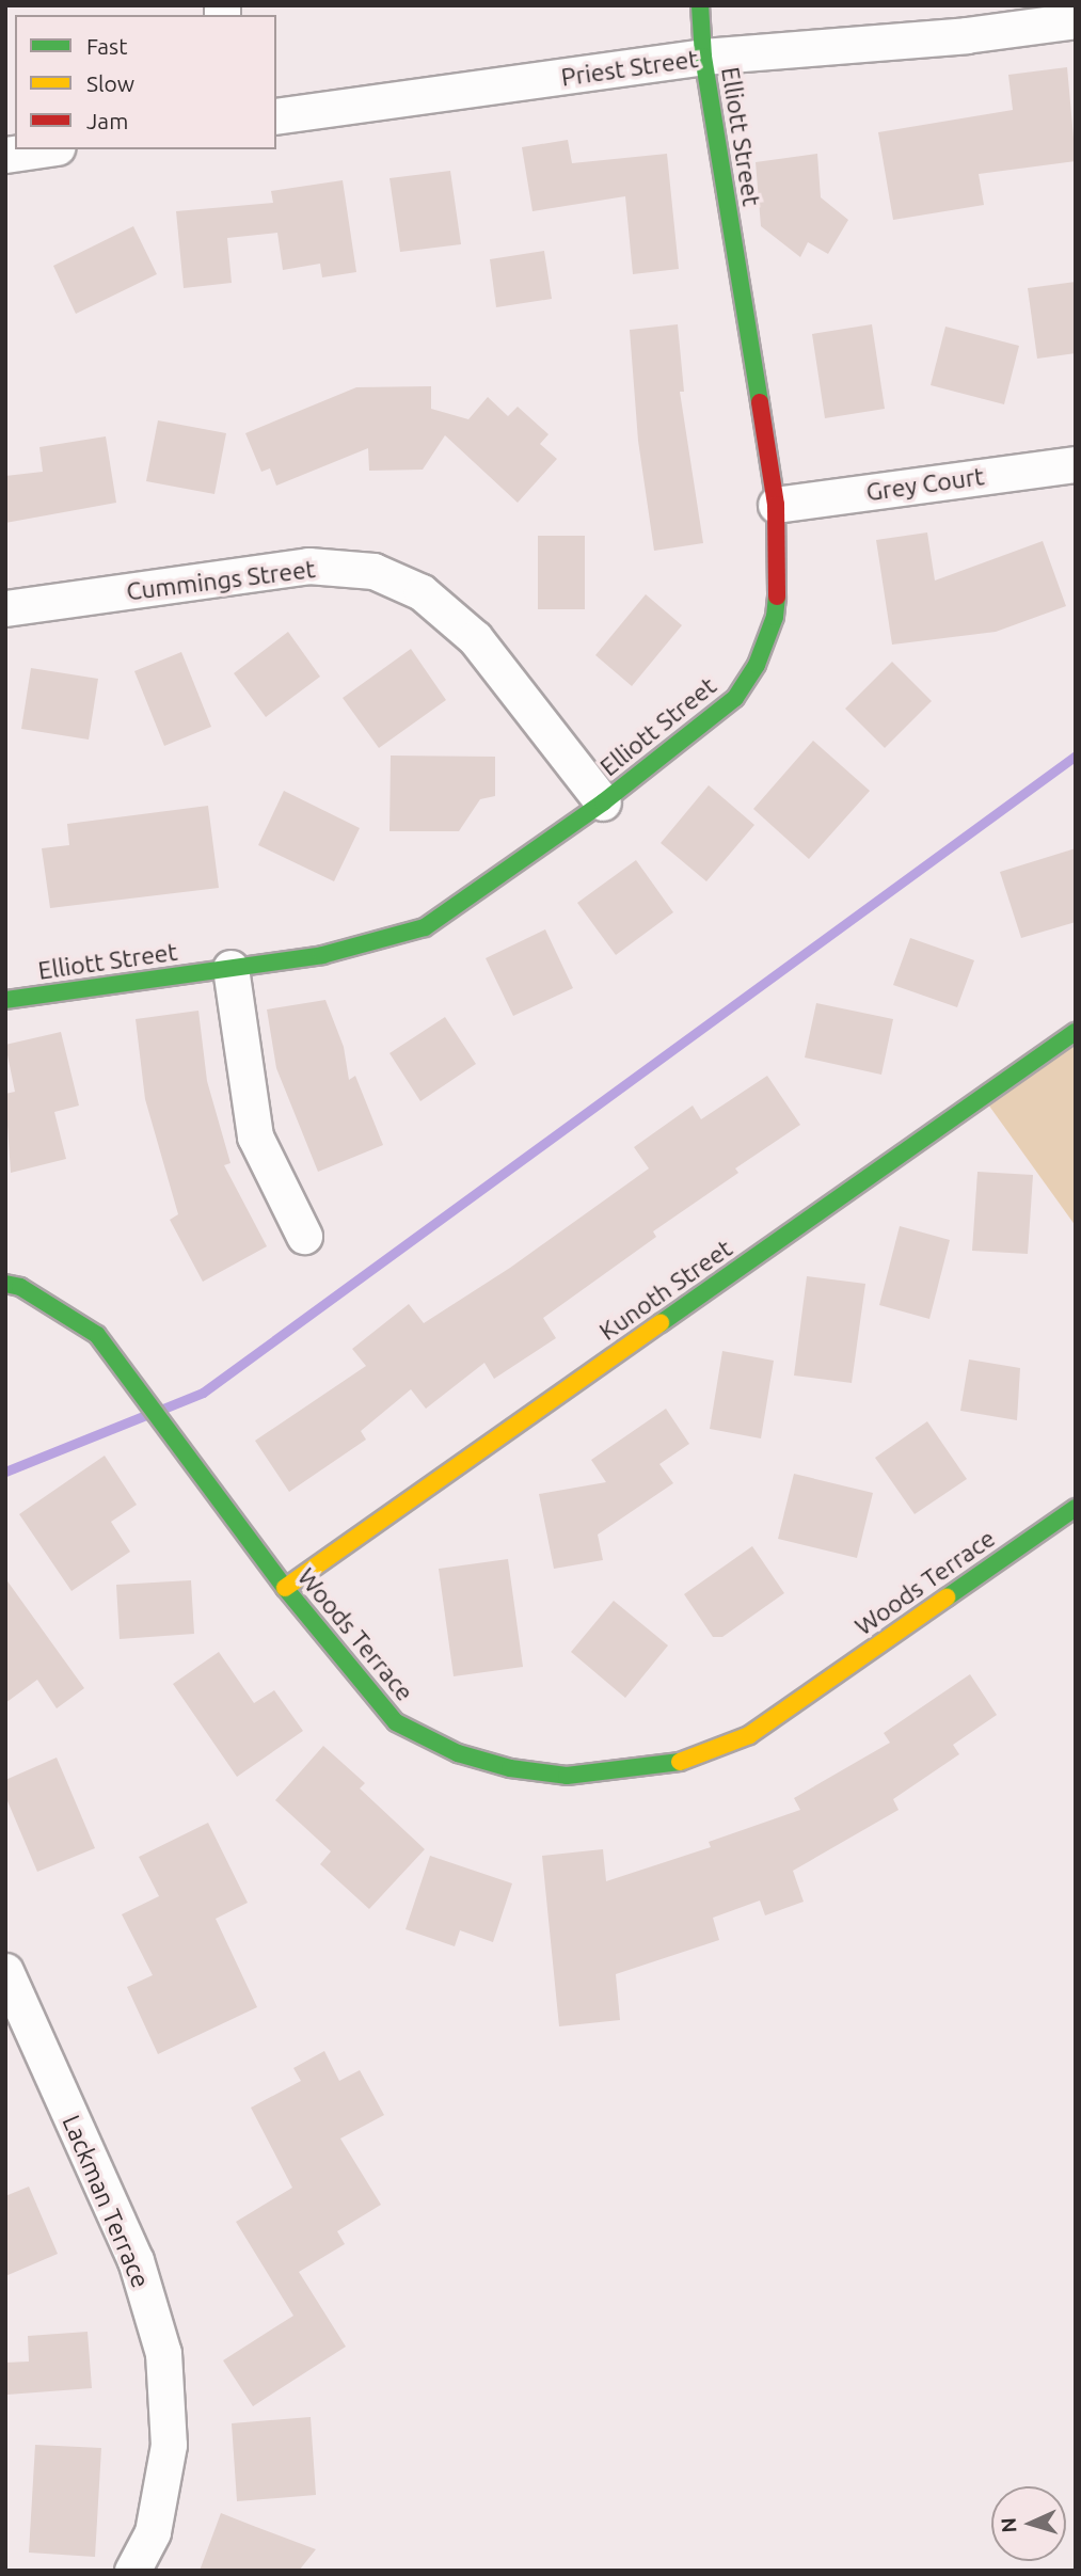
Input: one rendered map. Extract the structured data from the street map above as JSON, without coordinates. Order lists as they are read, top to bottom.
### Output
{
  "streets": {
    "street": [
      "Priest Street",
      "Elliott Street",
      "Grey Court",
      "Cummings Street",
      "Kunoth Street",
      "Woods Terrace",
      "Lackman Terrace"
    ]
  },
  "crossings": [
    ["Priest Street", "Elliott Street"],
    ["Elliott Street", "Grey Court"],
    ["Elliott Street", "Cummings Street"],
    ["Kunoth Street", "Woods Terrace"]
  ],
  "legend": ["Fast", "Slow", "Jam"],
  "north": "left"
}
